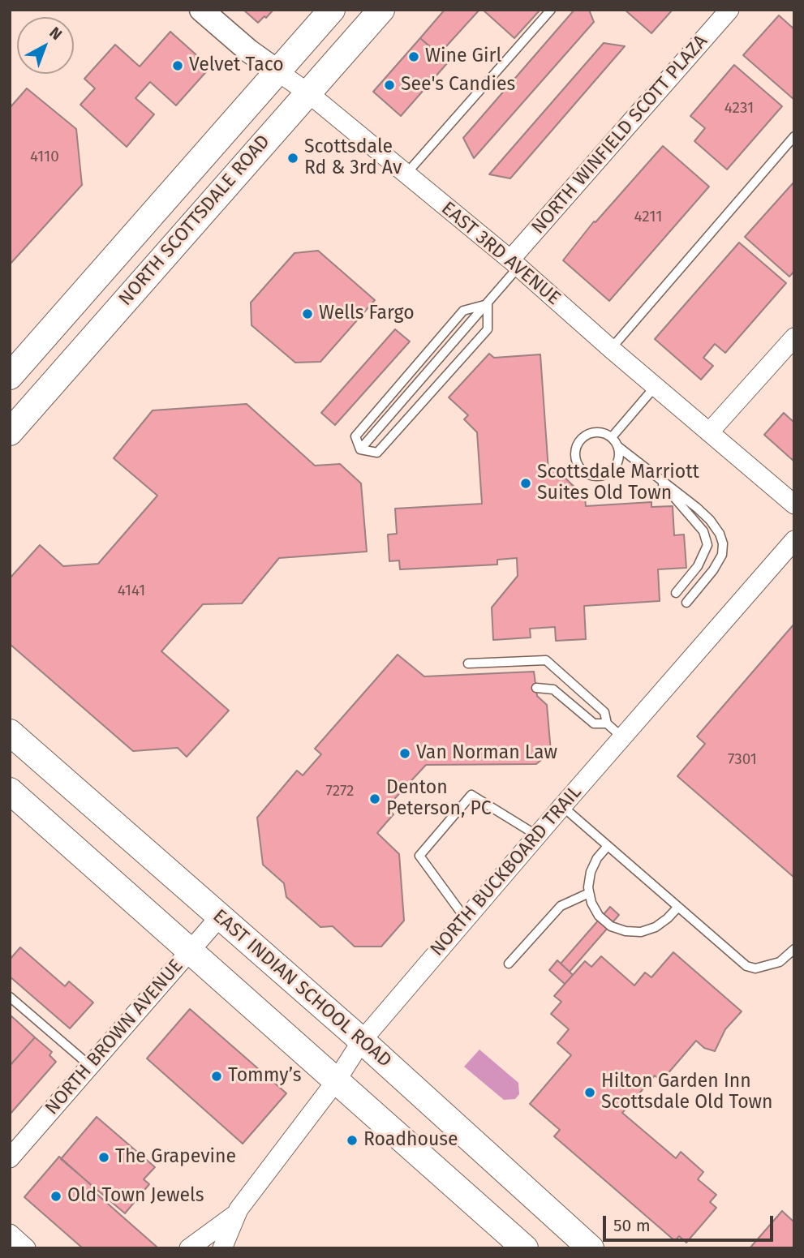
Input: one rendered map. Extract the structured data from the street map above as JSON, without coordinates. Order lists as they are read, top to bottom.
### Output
{
  "streets": {
    "main road": ["NORTH SCOTTSDALE ROAD", "EAST INDIAN SCHOOL ROAD"],
    "street": [
      "NORTH WINFIELD SCOTT PLAZA",
      "EAST 3RD AVENUE",
      "NORTH BUCKBOARD TRAIL",
      "NORTH BROWN AVENUE"
    ]
  },
  "crossings": [
    ["NORTH WINFIELD SCOTT PLAZA", "EAST 3RD AVENUE"],
    ["NORTH SCOTTSDALE ROAD", "EAST 3RD AVENUE"],
    ["NORTH BUCKBOARD TRAIL", "EAST INDIAN SCHOOL ROAD"],
    ["EAST INDIAN SCHOOL ROAD", "NORTH BROWN AVENUE"]
  ],
  "places": [
    "Wine Girl",
    "Velvet Taco",
    "See's Candies",
    "Scottsdale Rd & 3rd Av",
    "Wells Fargo",
    "Scottsdale Marriott Suites Old Town",
    "Van Norman Law",
    "Denton Peterson, PC",
    "Tommy’s",
    "Hilton Garden Inn Scottsdale Old Town",
    "Roadhouse",
    "The Grapevine",
    "Old Town Jewels"
  ],
  "house_numbers": [
    "4231",
    "4110",
    "4211",
    "4141",
    "7301",
    "7272"
  ],
  "scale_bar": "50 m",
  "north": "top right"
}
